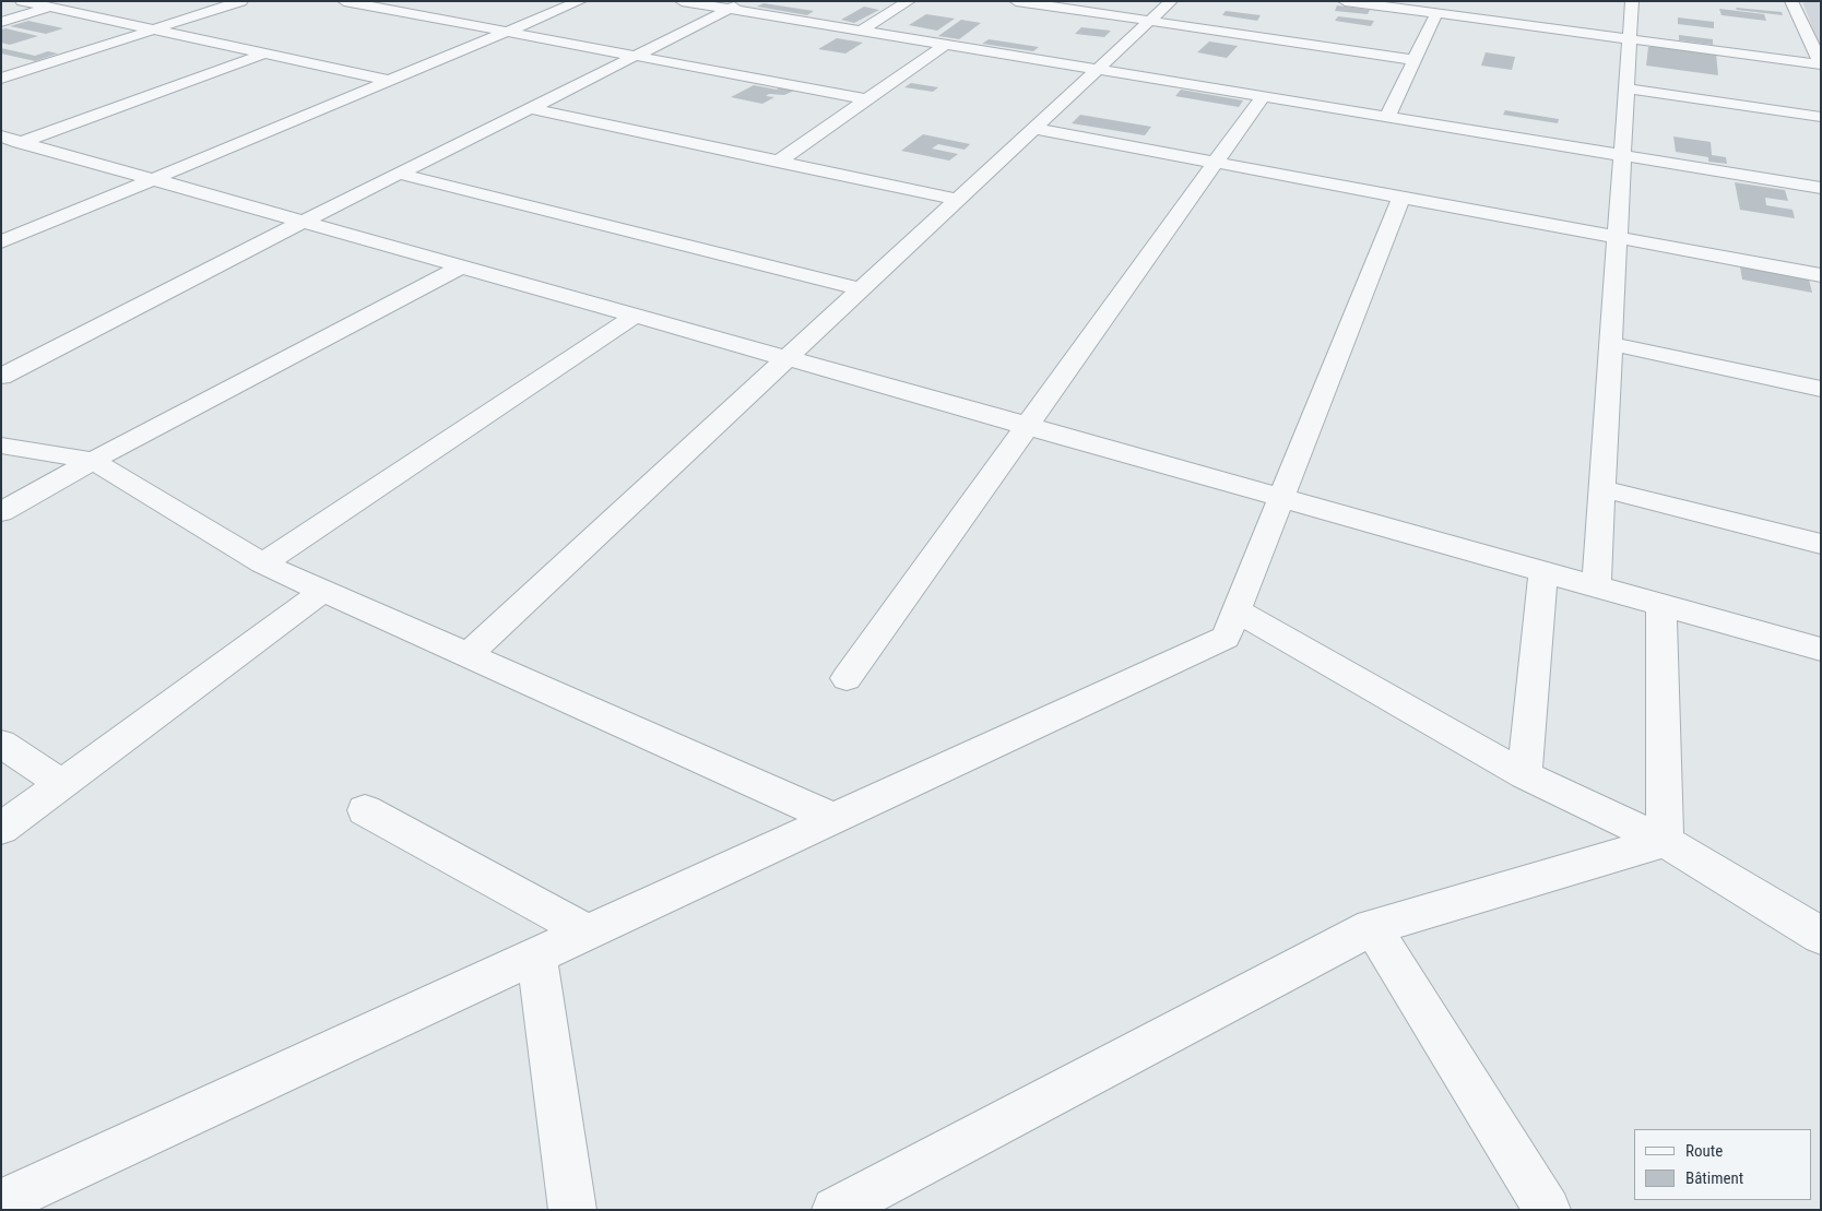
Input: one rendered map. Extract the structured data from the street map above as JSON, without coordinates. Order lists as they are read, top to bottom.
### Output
{
  "legend": ["Route", "Bâtiment"]
}
